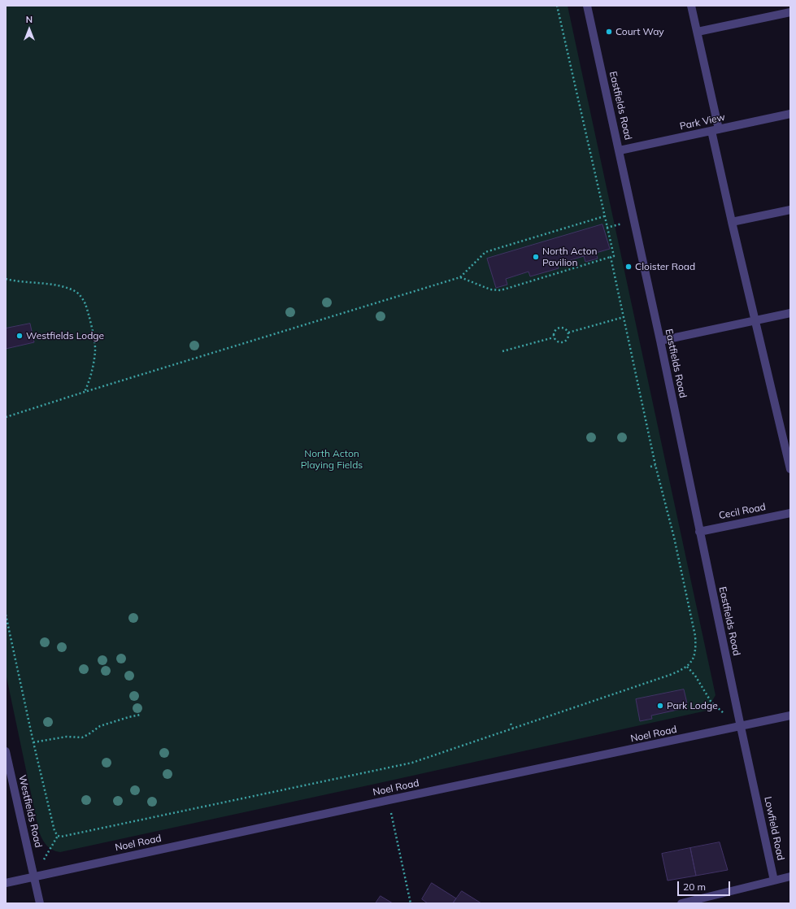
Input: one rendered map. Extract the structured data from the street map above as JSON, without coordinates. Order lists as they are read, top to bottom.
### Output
{
  "streets": {
    "street": [
      "Eastfields Road",
      "Park View",
      "Cecil Road",
      "Noel Road",
      "Westfields Road",
      "Lowfield Road"
    ]
  },
  "crossings": [
    ["Eastfields Road", "Park View"],
    ["Eastfields Road", "Cecil Road"],
    ["Eastfields Road", "Noel Road"],
    ["Eastfields Road", "Lowfield Road"],
    ["Noel Road", "Westfields Road"],
    ["Noel Road", "Lowfield Road"]
  ],
  "parks": ["North Acton Playing Fields"],
  "places": [
    "Court Way",
    "North Acton Pavilion",
    "Cloister Road",
    "Westfields Lodge",
    "Park Lodge"
  ],
  "scale_bar": "20 m",
  "north": "top"
}
